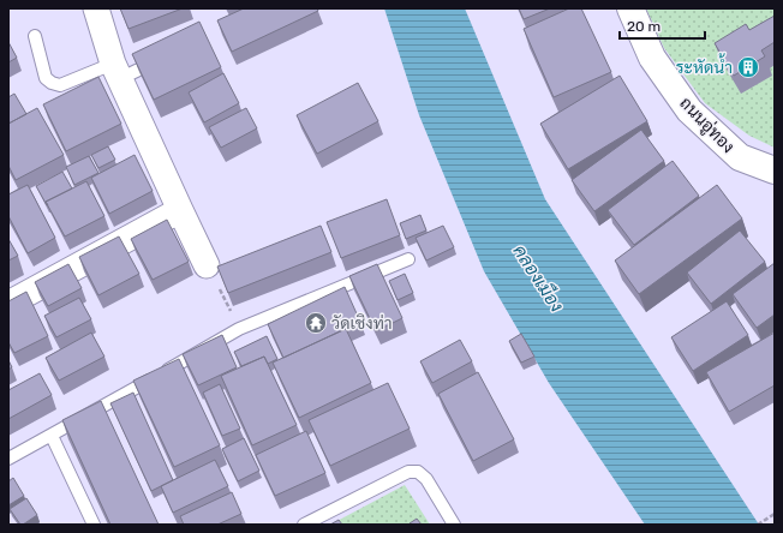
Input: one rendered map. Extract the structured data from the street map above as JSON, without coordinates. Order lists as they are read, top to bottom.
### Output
{
  "streets": {
    "main road": ["ถนนอู่ทอง"]
  },
  "water": ["คลองเมือง"],
  "places": {
    "building": ["ระหัดน้ำ"],
    "temple": ["วัดเชิงท่า"]
  },
  "scale_bar": "20 m"
}
